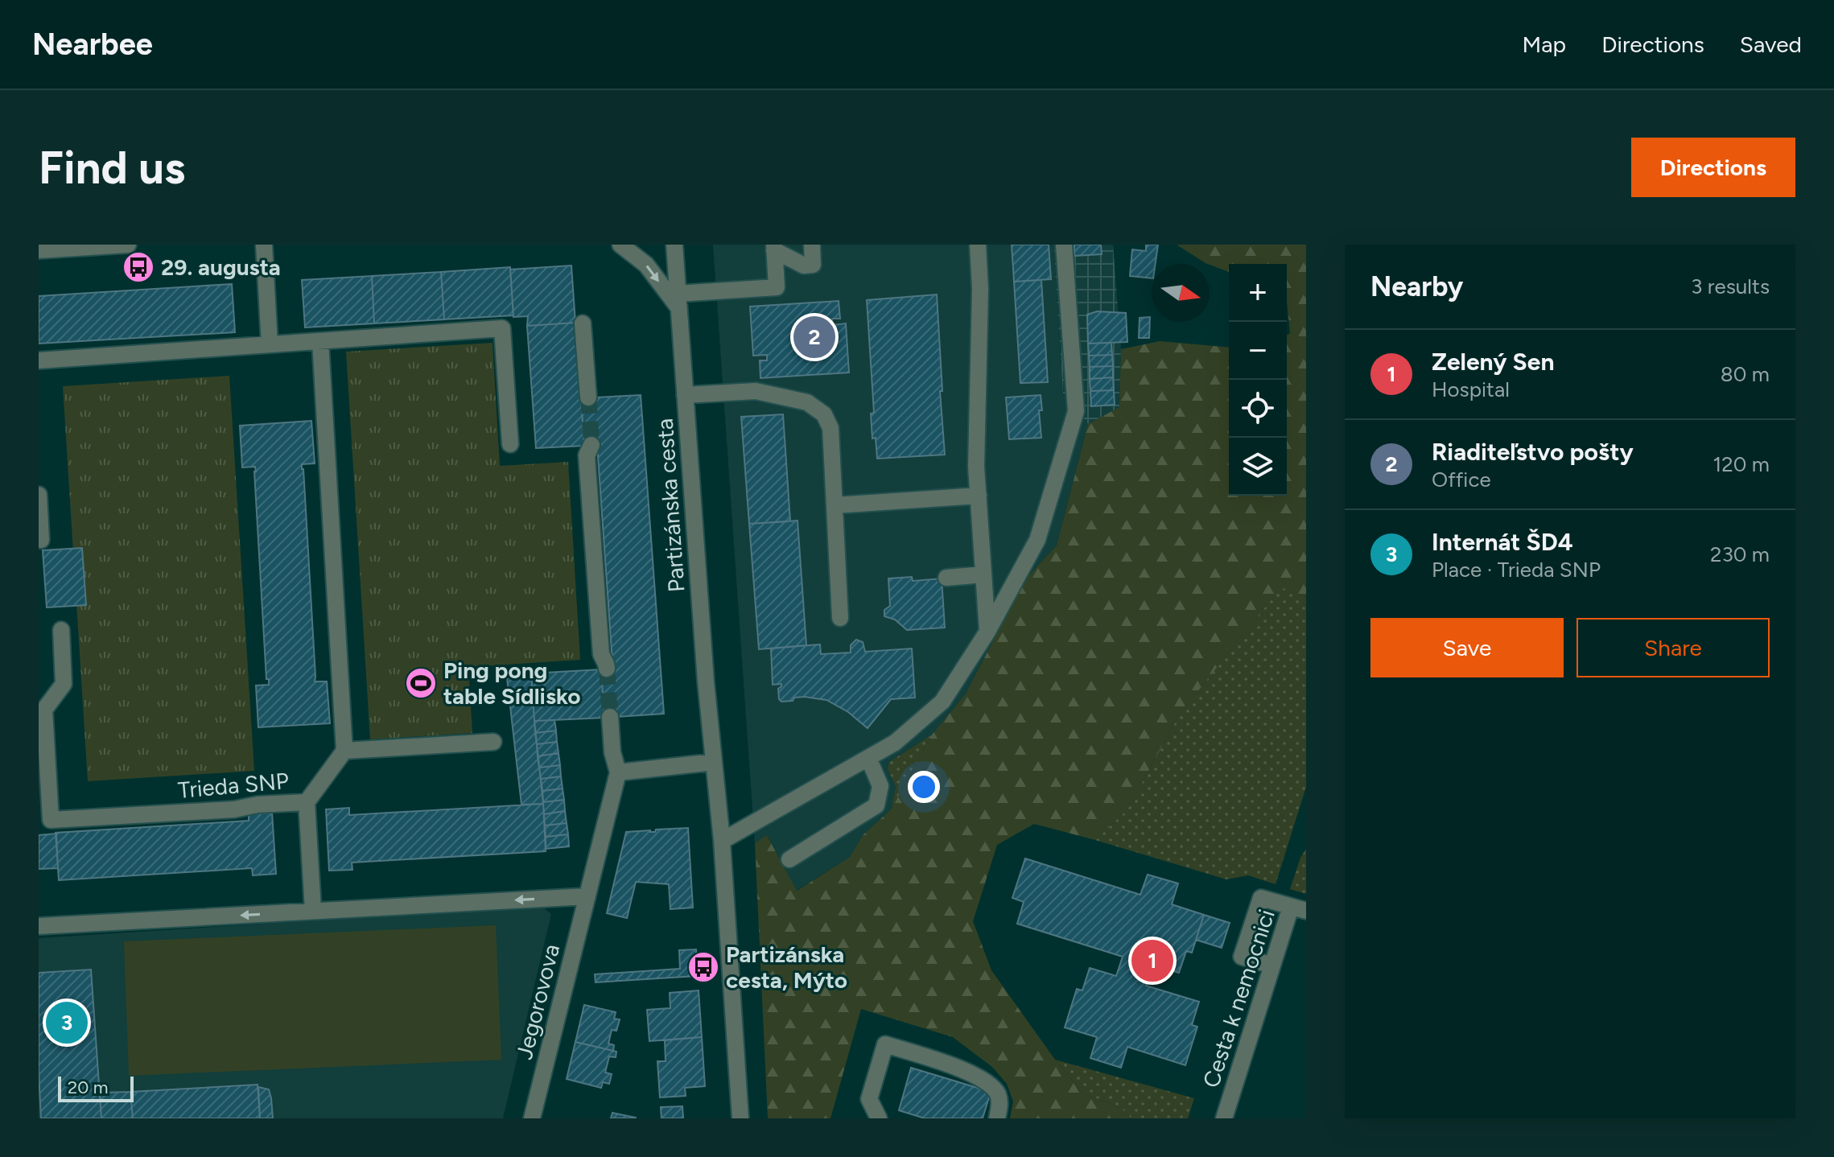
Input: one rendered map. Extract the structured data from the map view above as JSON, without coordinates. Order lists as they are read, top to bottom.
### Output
{
  "streets": {
    "street": [
      "Partizánska cesta",
      "Trieda SNP",
      "Cesta k nemocnici",
      "Jegorovova"
    ]
  },
  "places": {
    "bus stop": ["29. augusta", "Partizánska cesta, Mýto"],
    "sports": ["Ping pong table Sídlisko"]
  },
  "scale_bar": "20 m",
  "north": "right",
  "page": {
    "header": "Nearbee",
    "nav": ["Map", "Directions", "Saved"],
    "buttons": [
      "Directions",
      ["Save", "Share"]
    ],
    "title": "Find us",
    "heading": ["Nearby", "3 results"],
    "map_buttons": ["+", "−"],
    "pins": ["2", "1", "3"],
    "list": [
      {
        "mark": "1",
        "name": "Zelený Sen",
        "note": "Hospital",
        "value": "80 m"
      },
      {
        "mark": "2",
        "name": "Riaditeľstvo pošty",
        "note": "Office",
        "value": "120 m"
      },
      {
        "mark": "3",
        "name": "Internát ŠD4",
        "note": "Place · Trieda SNP",
        "value": "230 m"
      }
    ],
    "scale": "20 m"
  }
}
